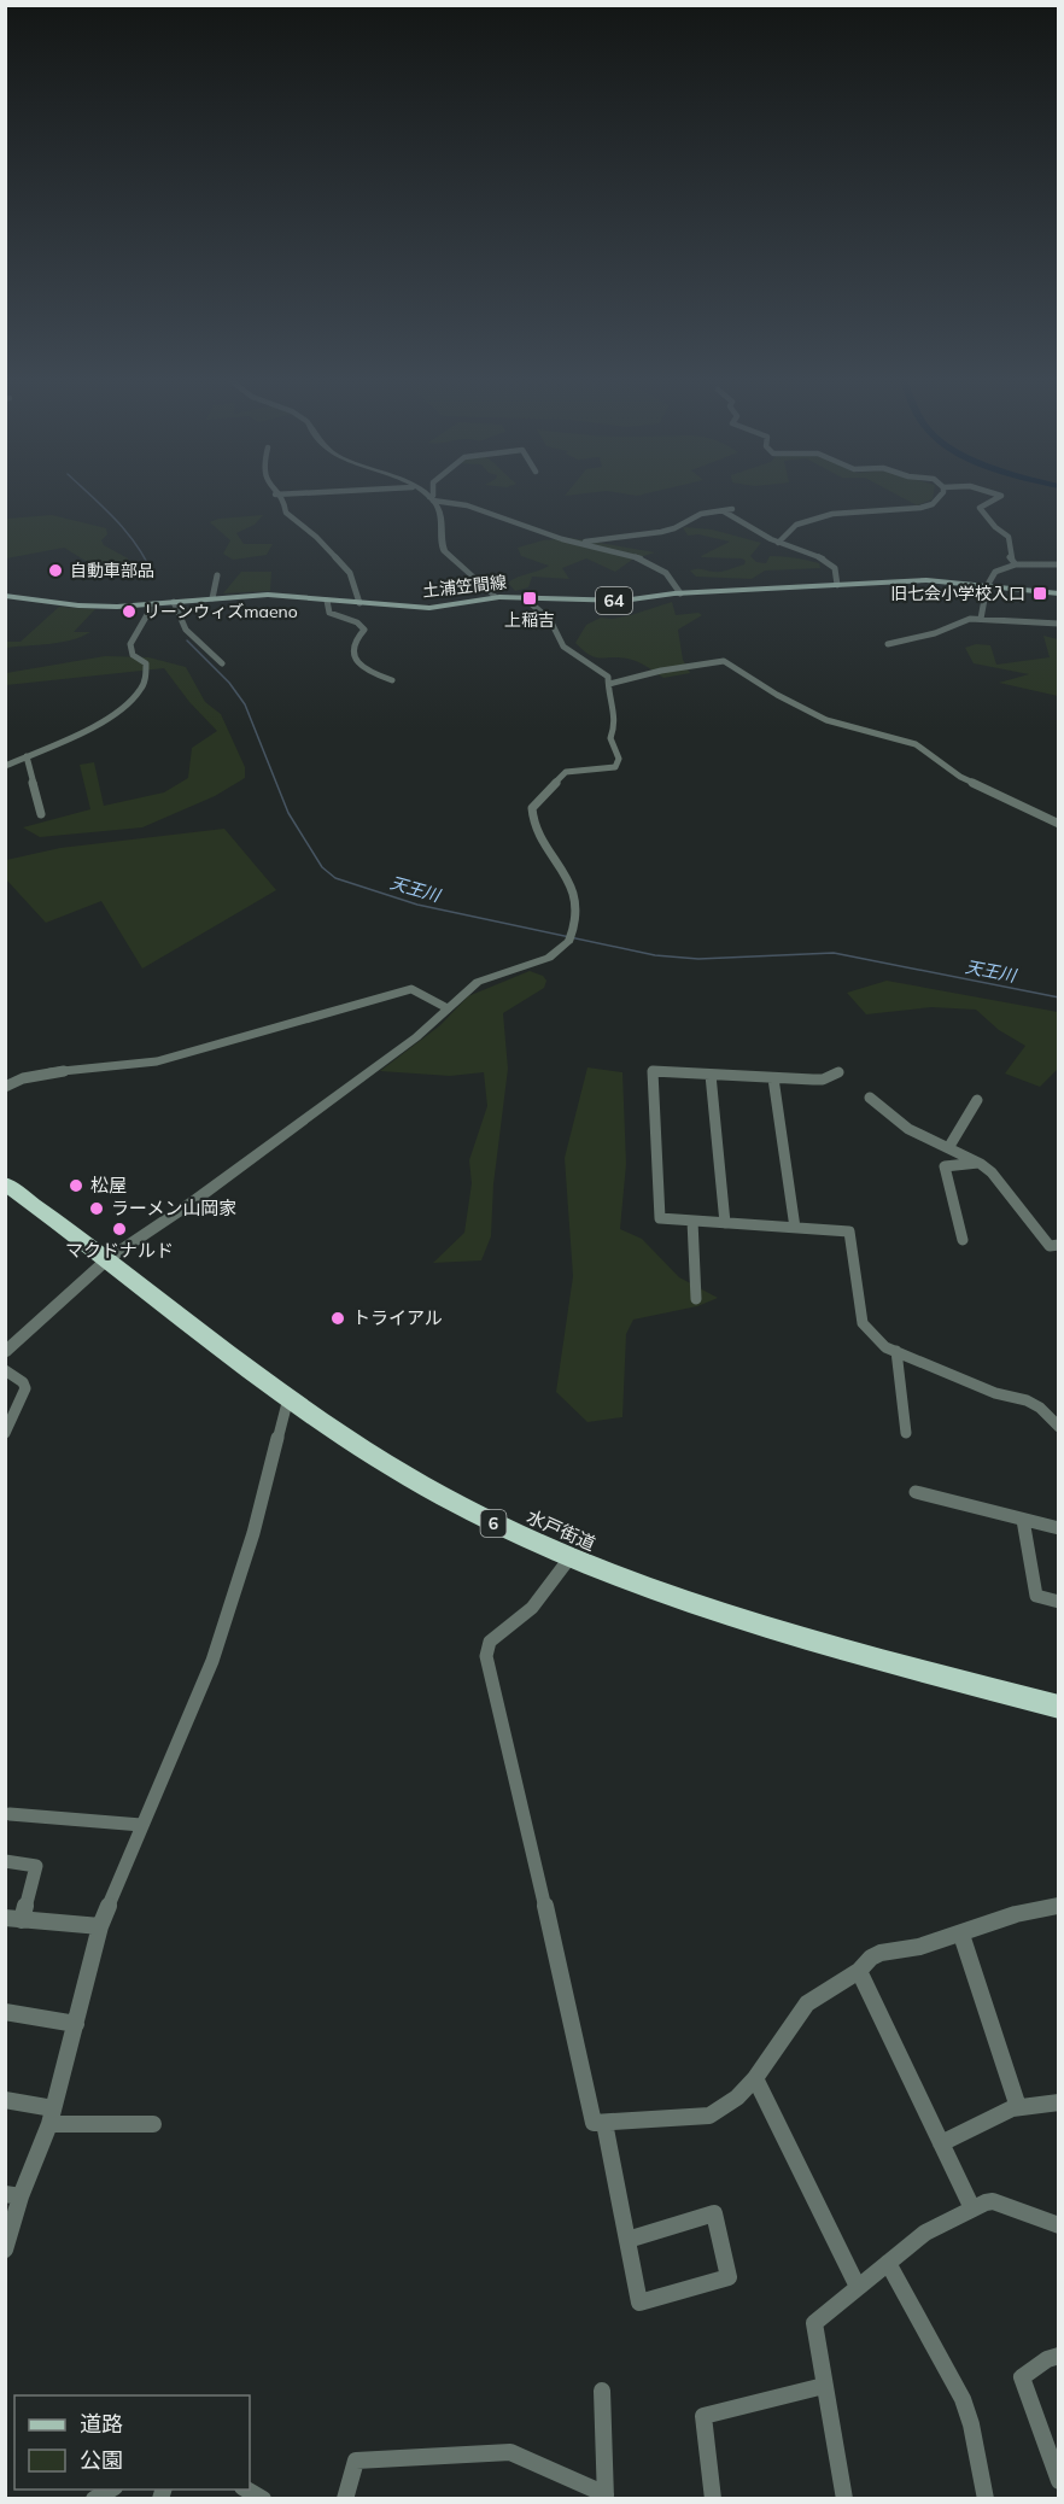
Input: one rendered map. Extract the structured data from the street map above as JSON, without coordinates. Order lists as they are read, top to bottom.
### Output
{
  "streets": {
    "highway": ["6", "水戸街道"],
    "main road": ["土浦笠間線", "64"]
  },
  "water": ["天王川"],
  "places": {
    "other": [
      "自動車部品",
      "リーンウィズmaeno",
      "松屋",
      "ラーメン山岡家",
      "マクドナルド",
      "トライアル"
    ],
    "transit": ["旧七会小学校入口", "上稲吉"]
  },
  "legend": ["道路", "公園"]
}
